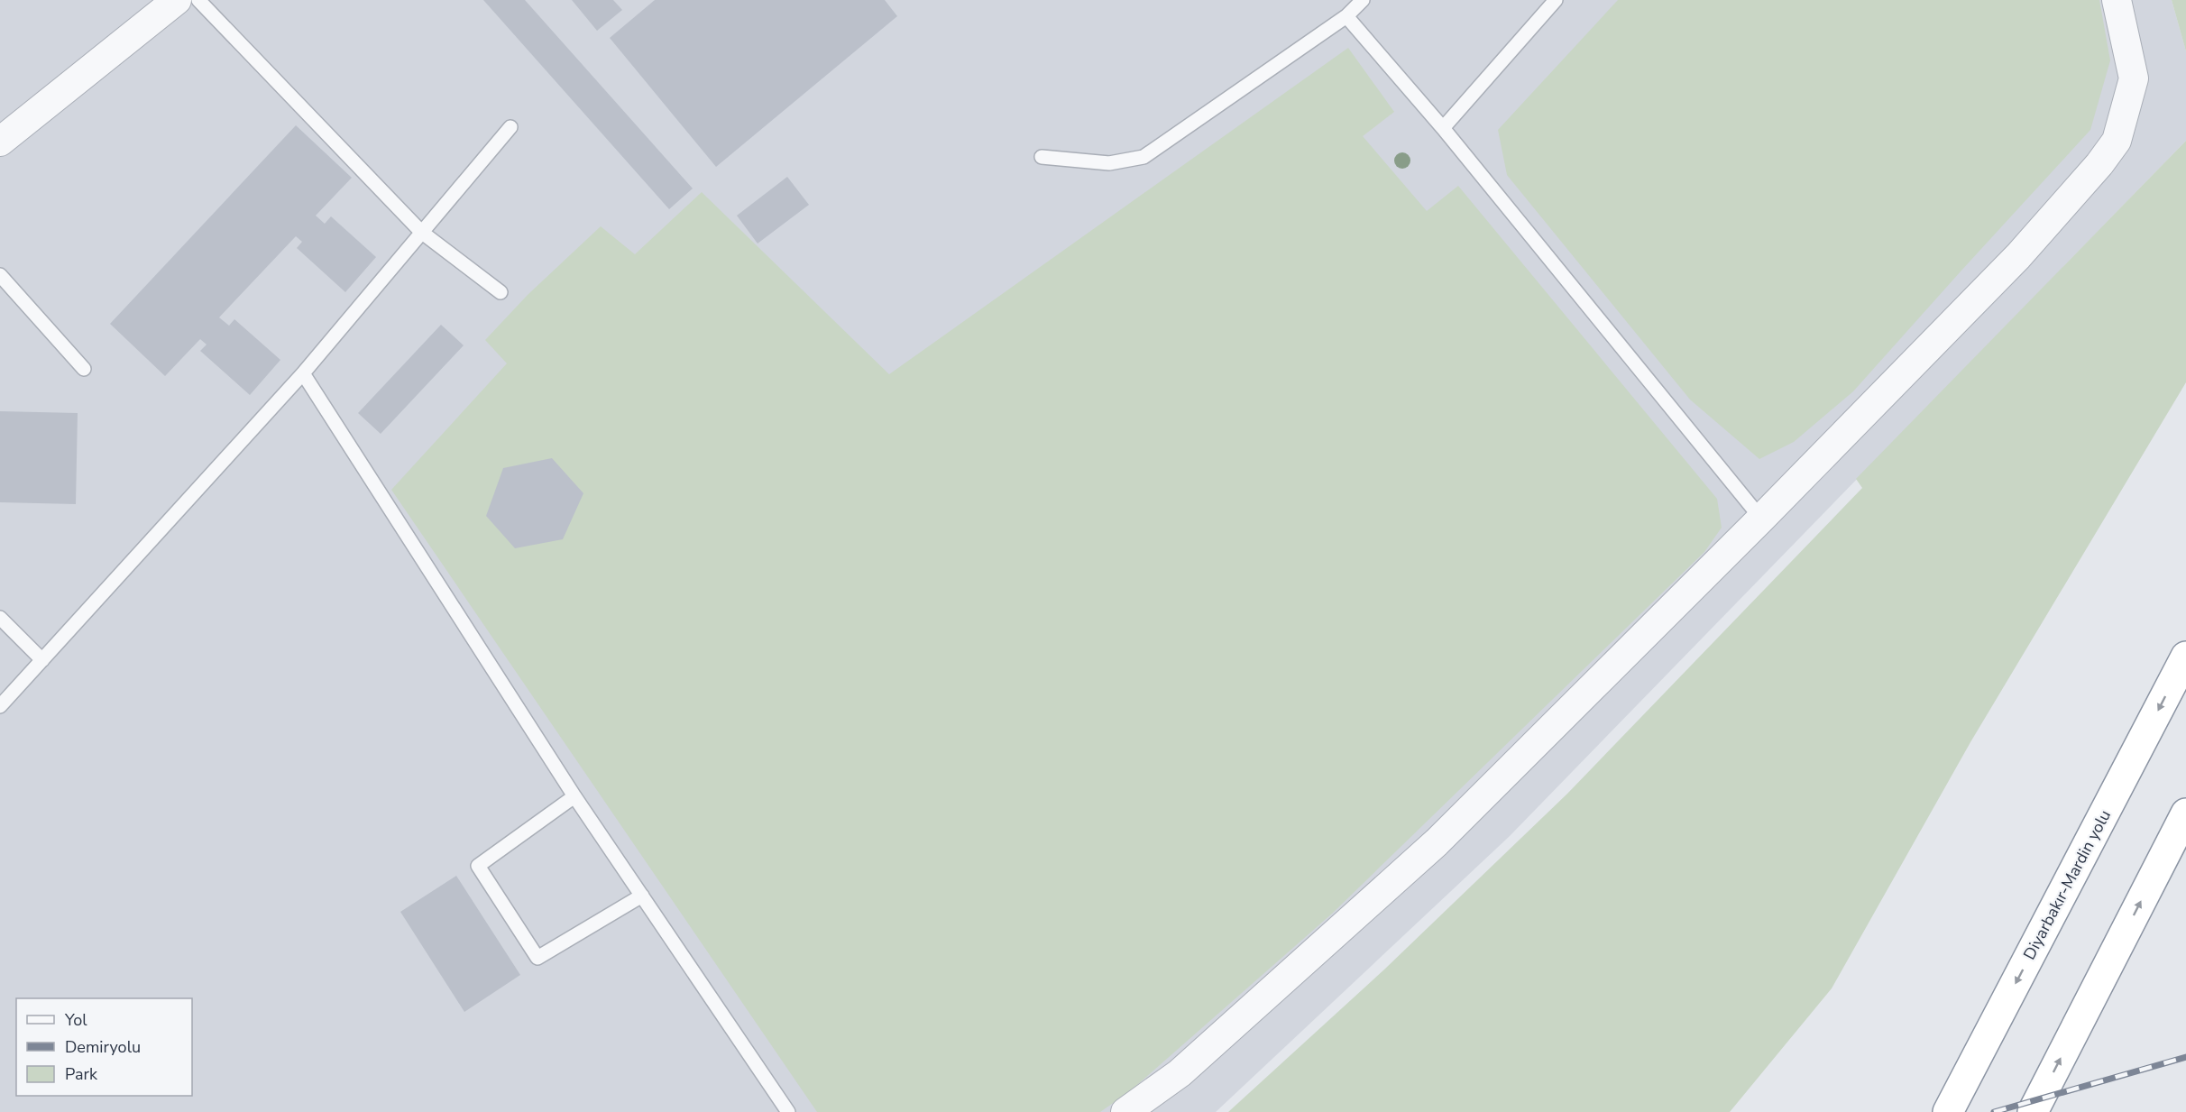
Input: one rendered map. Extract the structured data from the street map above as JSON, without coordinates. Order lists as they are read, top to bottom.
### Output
{
  "streets": {
    "highway": ["Diyarbakır-Mardin yolu"]
  },
  "legend": ["Yol", "Demiryolu", "Park"]
}
